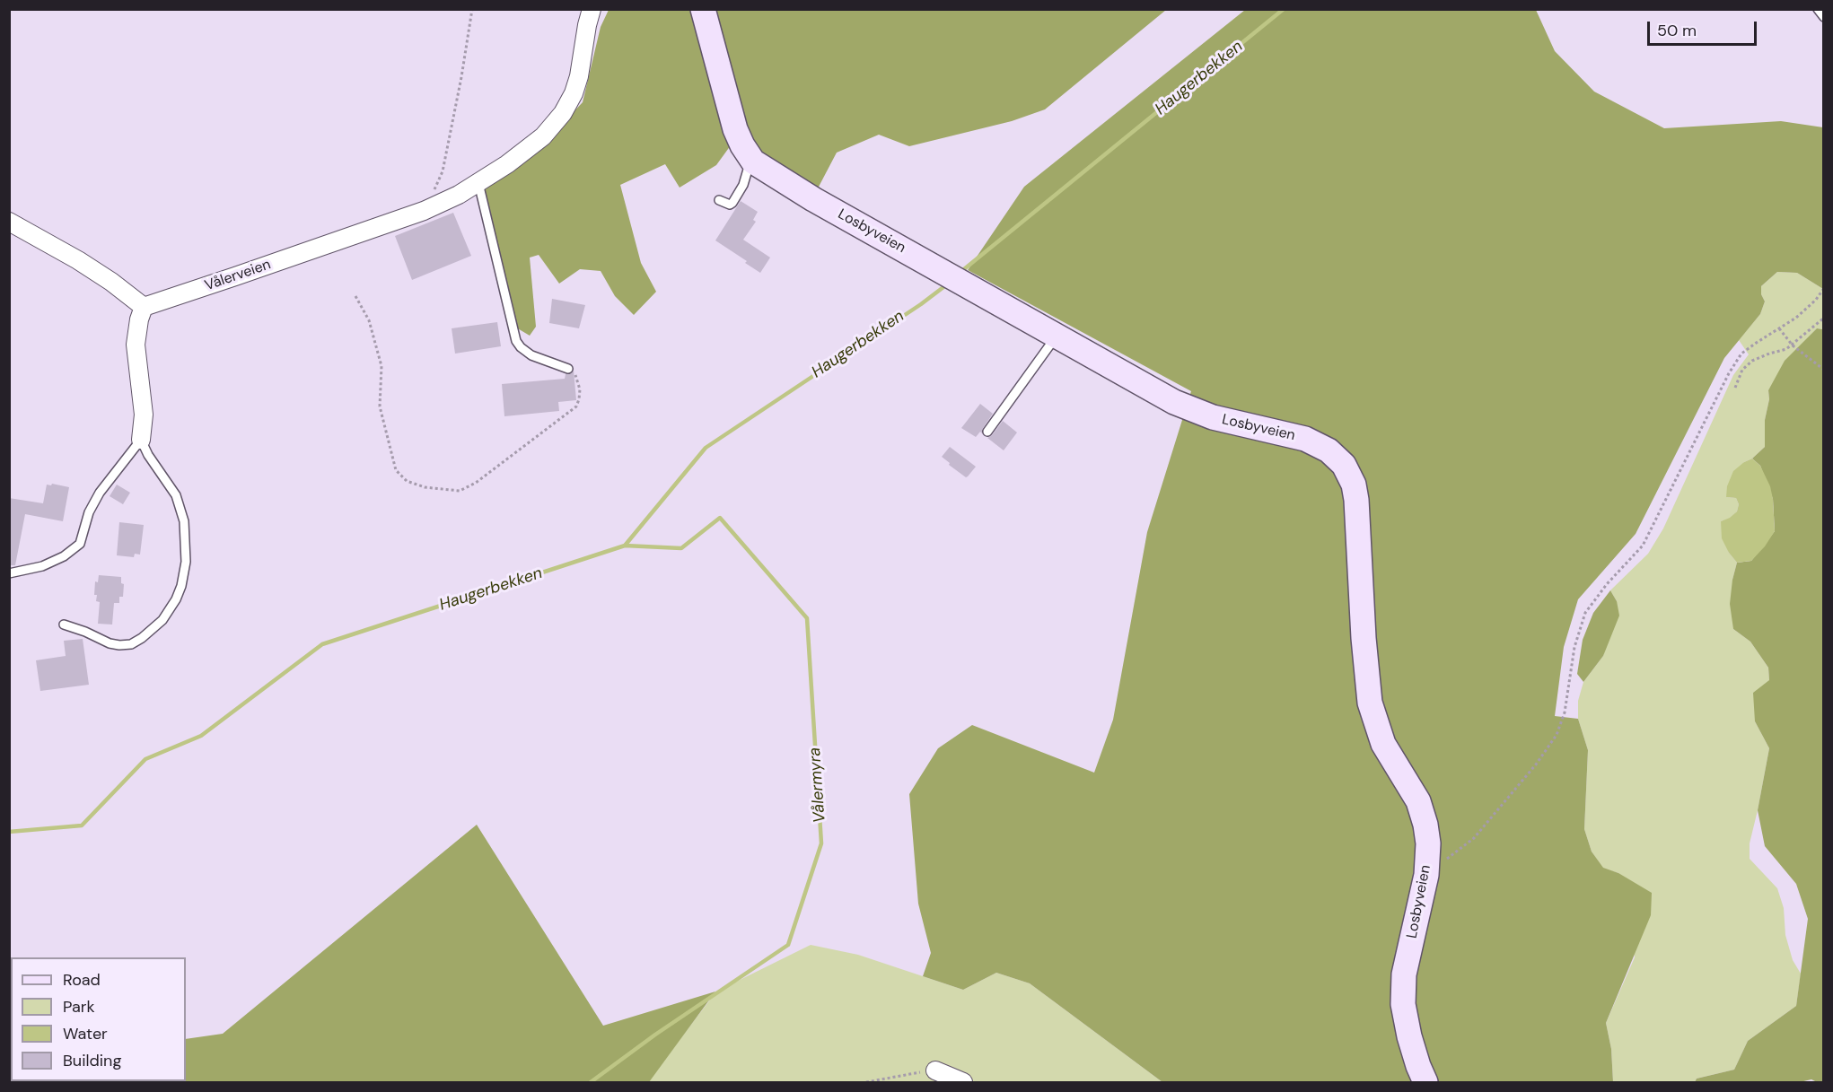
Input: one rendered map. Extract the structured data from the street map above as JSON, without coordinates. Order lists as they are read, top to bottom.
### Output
{
  "streets": {
    "main road": ["Losbyveien"],
    "street": ["Vålerveien"]
  },
  "water": ["Haugerbekken", "Vålermyra"],
  "legend": [
    "Road",
    "Park",
    "Water",
    "Building"
  ],
  "scale_bar": "50 m"
}
